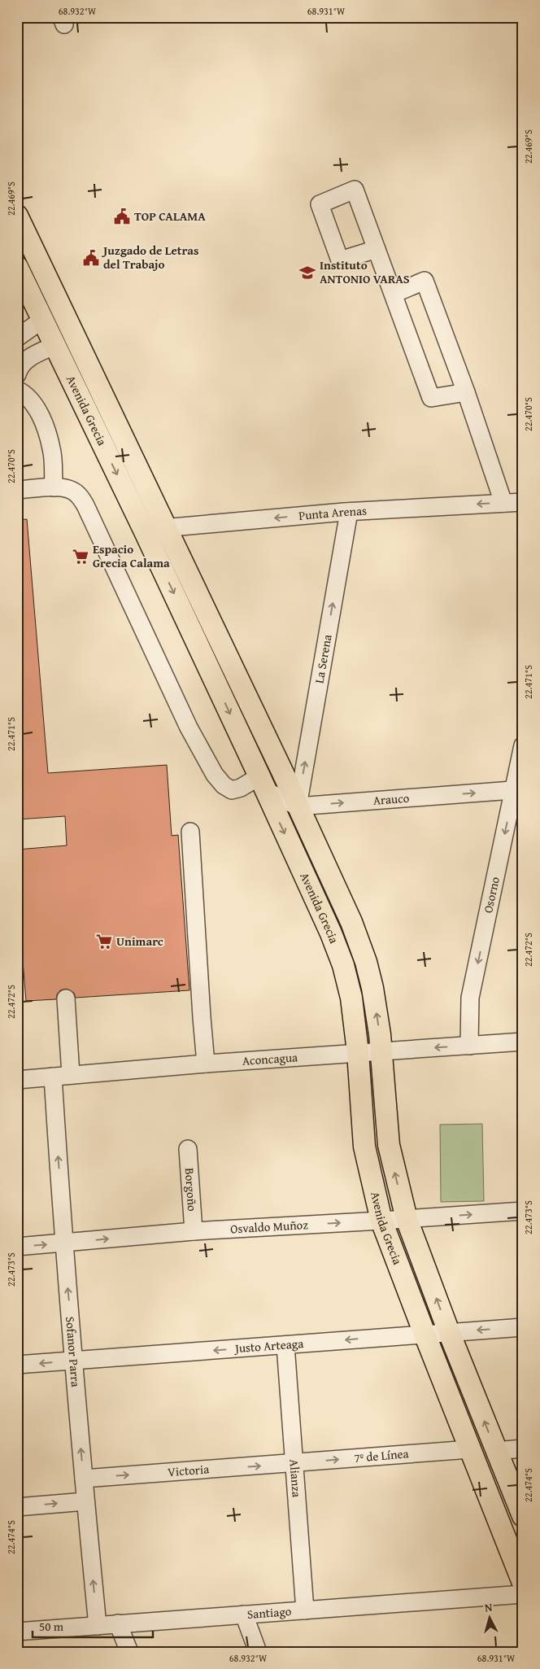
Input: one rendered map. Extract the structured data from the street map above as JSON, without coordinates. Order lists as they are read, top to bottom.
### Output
{
  "streets": {
    "main road": ["Avenida Grecia"],
    "street": [
      "Punta Arenas",
      "La Serena",
      "Arauco",
      "Osorno",
      "Aconcagua",
      "Borgoño",
      "Osvaldo Muñoz",
      "Justo Arteaga",
      "Sofanor Parra",
      "7º de Línea",
      "Victoria",
      "Alianza",
      "Santiago"
    ]
  },
  "crossings": [
    ["Avenida Grecia", "Punta Arenas"],
    ["Avenida Grecia", "La Serena"],
    ["Avenida Grecia", "Arauco"],
    ["Avenida Grecia", "Aconcagua"],
    ["Avenida Grecia", "Osvaldo Muñoz"],
    ["Avenida Grecia", "Justo Arteaga"],
    ["Avenida Grecia", "7º de Línea"],
    ["Punta Arenas", "La Serena"],
    ["La Serena", "Arauco"],
    ["Arauco", "Osorno"],
    ["Osorno", "Aconcagua"],
    ["Aconcagua", "Sofanor Parra"],
    ["Borgoño", "Osvaldo Muñoz"],
    ["Osvaldo Muñoz", "Sofanor Parra"],
    ["Justo Arteaga", "Sofanor Parra"],
    ["Justo Arteaga", "Alianza"],
    ["Sofanor Parra", "Victoria"],
    ["Sofanor Parra", "Santiago"],
    ["7º de Línea", "Victoria"],
    ["7º de Línea", "Alianza"],
    ["Victoria", "Alianza"],
    ["Alianza", "Santiago"]
  ],
  "one_way": [
    "Punta Arenas",
    "La Serena",
    "Arauco",
    "Osorno",
    "Osvaldo Muñoz",
    "Justo Arteaga",
    "Sofanor Parra",
    "7º de Línea",
    "Victoria"
  ],
  "places": {
    "public building": ["TOP CALAMA", "Juzgado de Letras del Trabajo"],
    "school or university": ["Instituto ANTONIO VARAS"],
    "supermarket": ["Espacio Grecia Calama", "Unimarc"]
  },
  "scale_bar": "50 m",
  "north": "top",
  "coordinates": [
    "68.932°W",
    "68.931°W",
    "22.469°S",
    "22.470°S",
    "22.471°S",
    "22.472°S",
    "22.473°S",
    "22.474°S"
  ]
}
